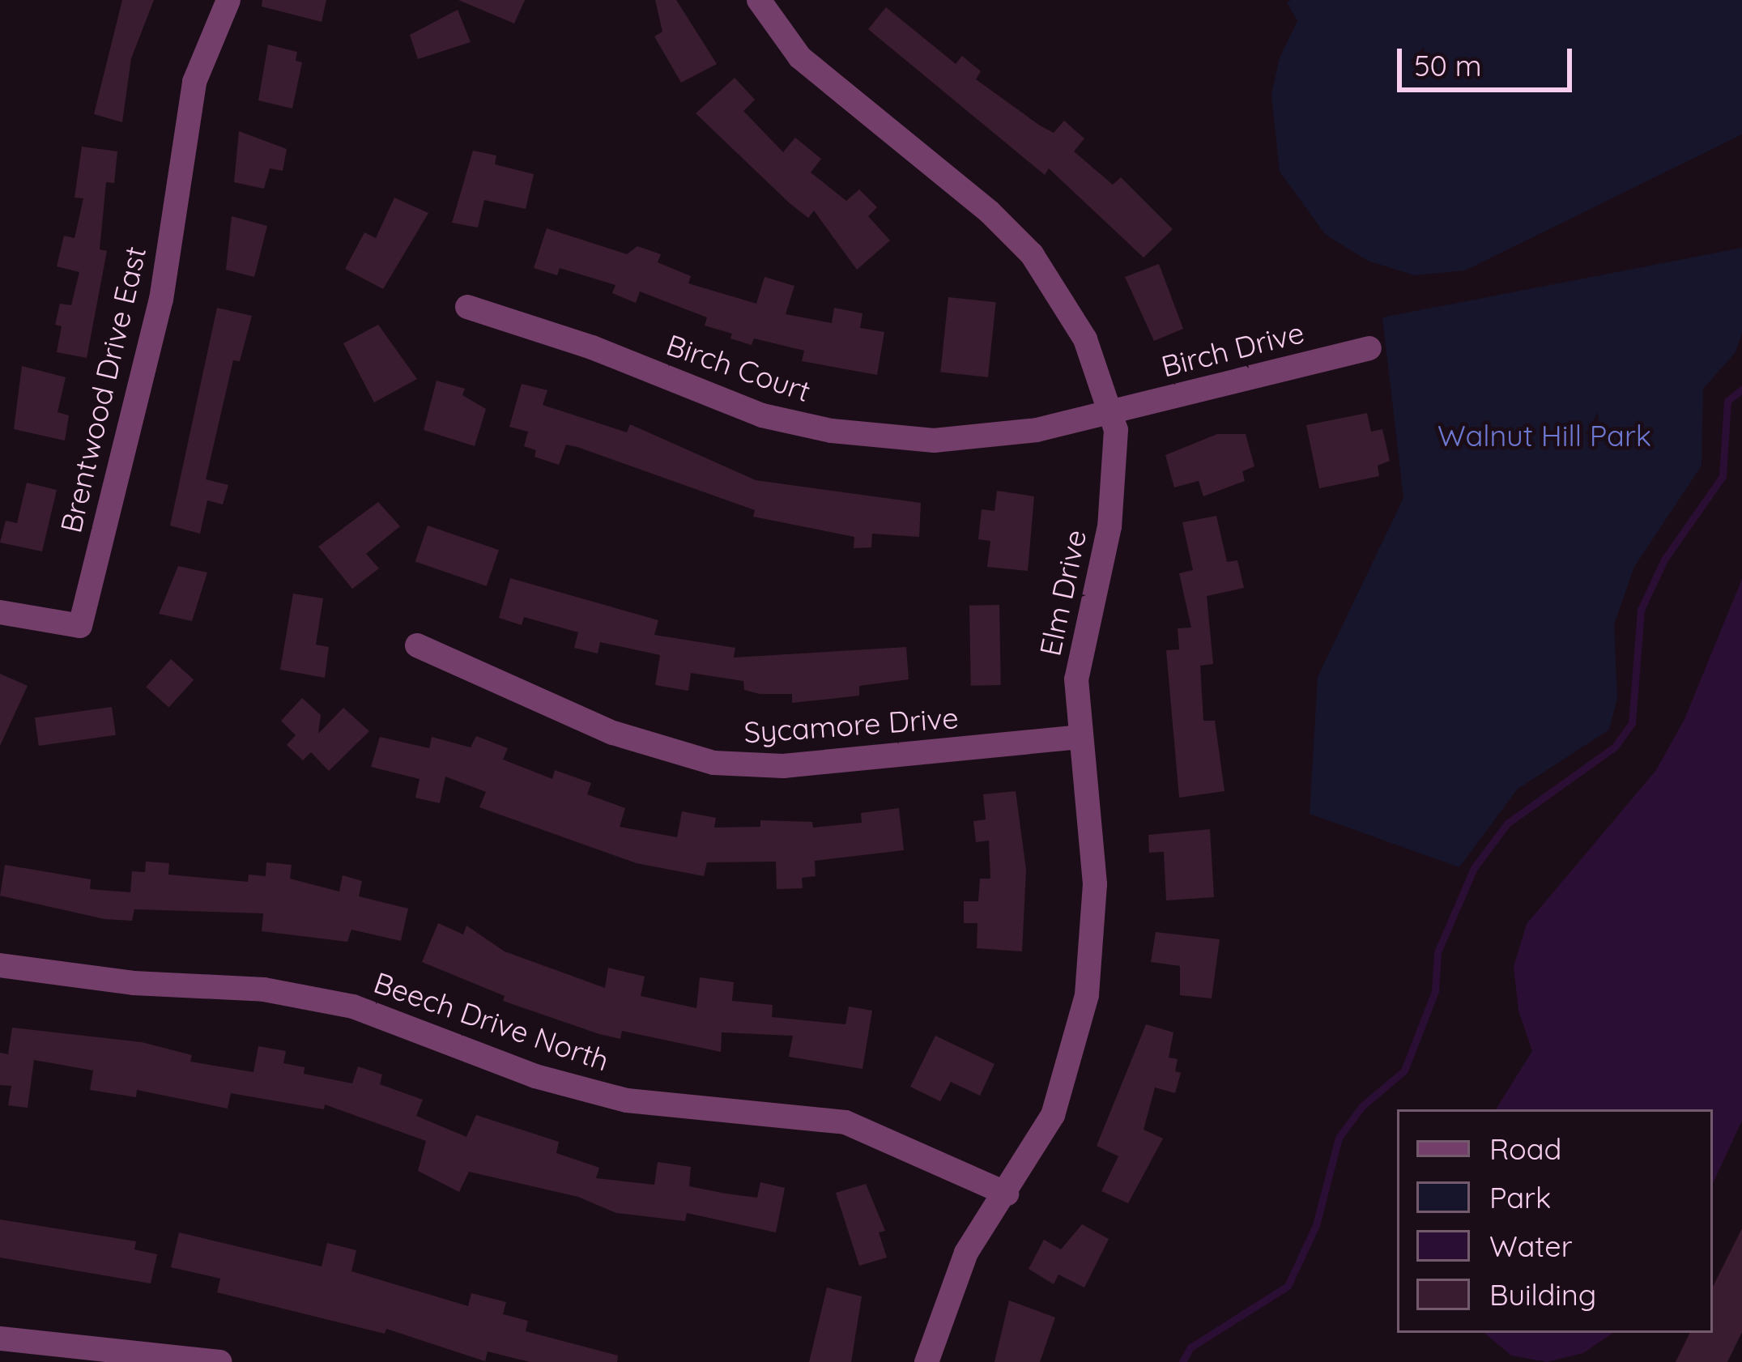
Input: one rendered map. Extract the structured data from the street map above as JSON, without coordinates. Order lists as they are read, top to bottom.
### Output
{
  "streets": {
    "street": [
      "Birch Drive",
      "Birch Court",
      "Brentwood Drive East",
      "Elm Drive",
      "Sycamore Drive",
      "Beech Drive North"
    ]
  },
  "crossings": [
    ["Birch Drive", "Birch Court"],
    ["Birch Drive", "Elm Drive"],
    ["Birch Court", "Elm Drive"],
    ["Elm Drive", "Sycamore Drive"],
    ["Elm Drive", "Beech Drive North"]
  ],
  "parks": ["Walnut Hill Park"],
  "legend": [
    "Road",
    "Park",
    "Water",
    "Building"
  ],
  "scale_bar": "50 m"
}
